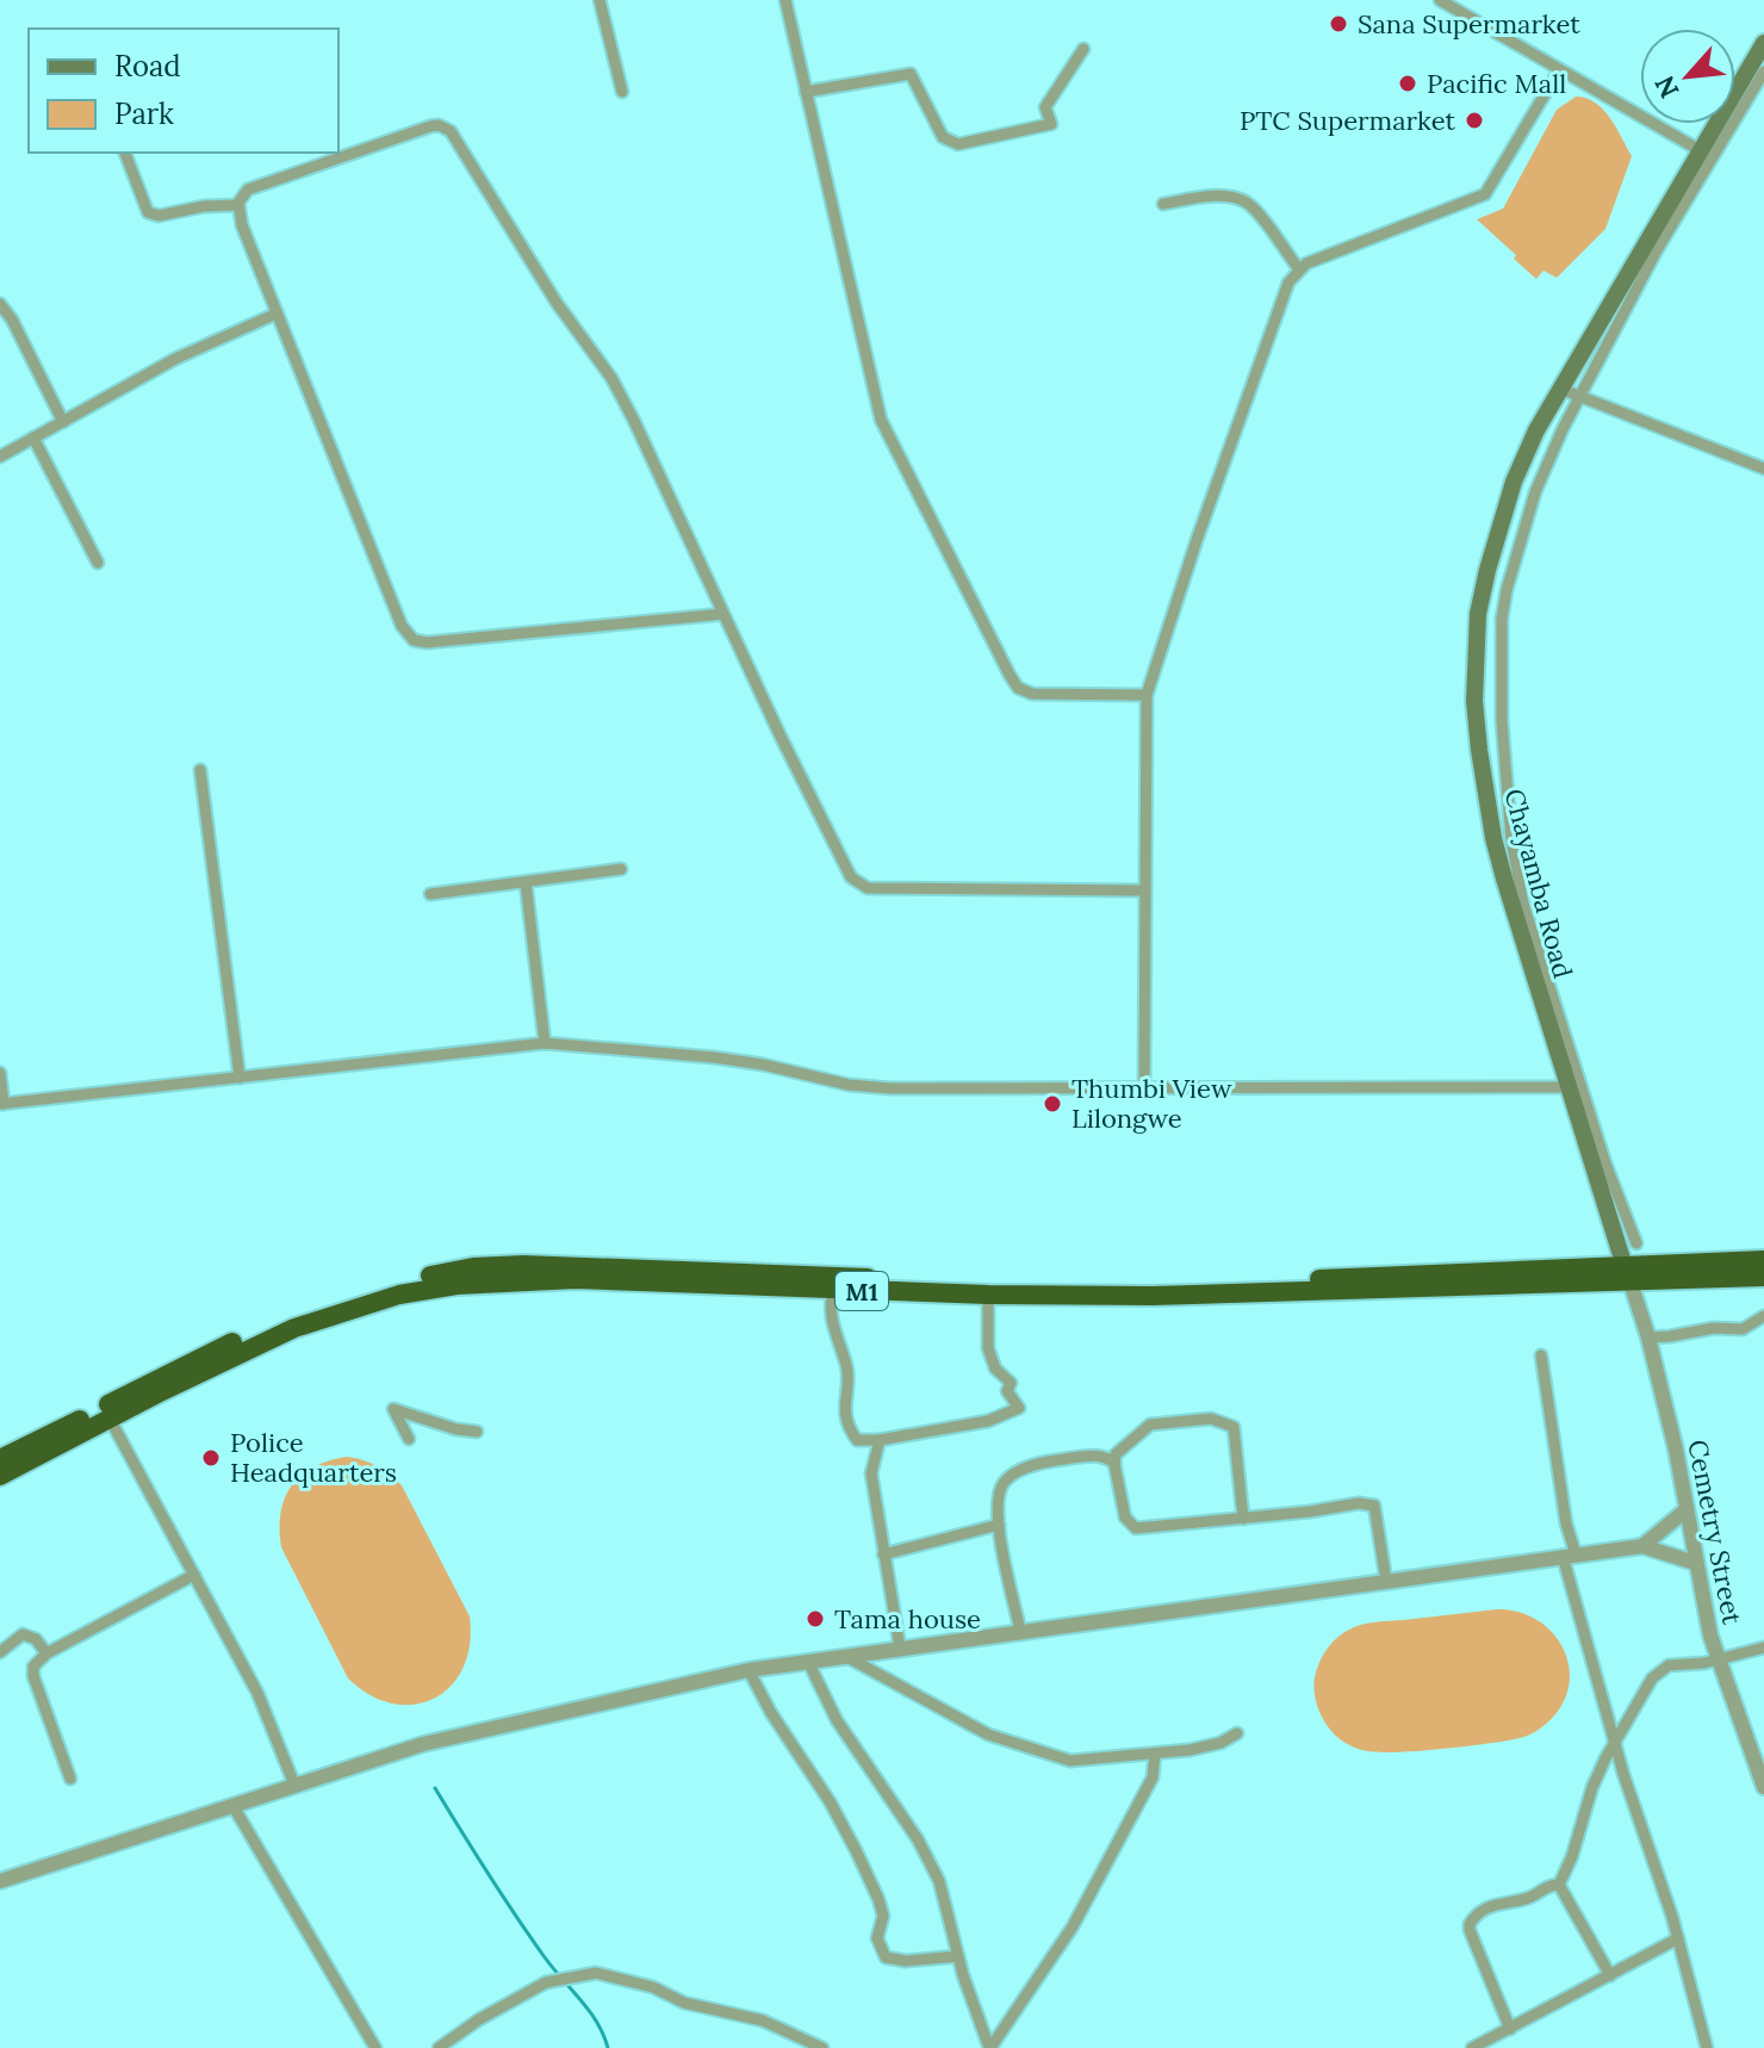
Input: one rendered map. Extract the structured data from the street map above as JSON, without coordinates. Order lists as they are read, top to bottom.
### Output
{
  "streets": {
    "highway": ["M1"],
    "main road": ["Chayamba Road"],
    "street": ["Cemetry Street"]
  },
  "crossings": [
    ["Chayamba Road", "M1"],
    ["Chayamba Road", "Cemetry Street"],
    ["M1", "Cemetry Street"]
  ],
  "places": [
    "Sana Supermarket",
    "Pacific Mall",
    "PTC Supermarket",
    "Thumbi View Lilongwe",
    "Police Headquarters",
    "Tama house"
  ],
  "legend": ["Road", "Park"],
  "north": "bottom left"
}
